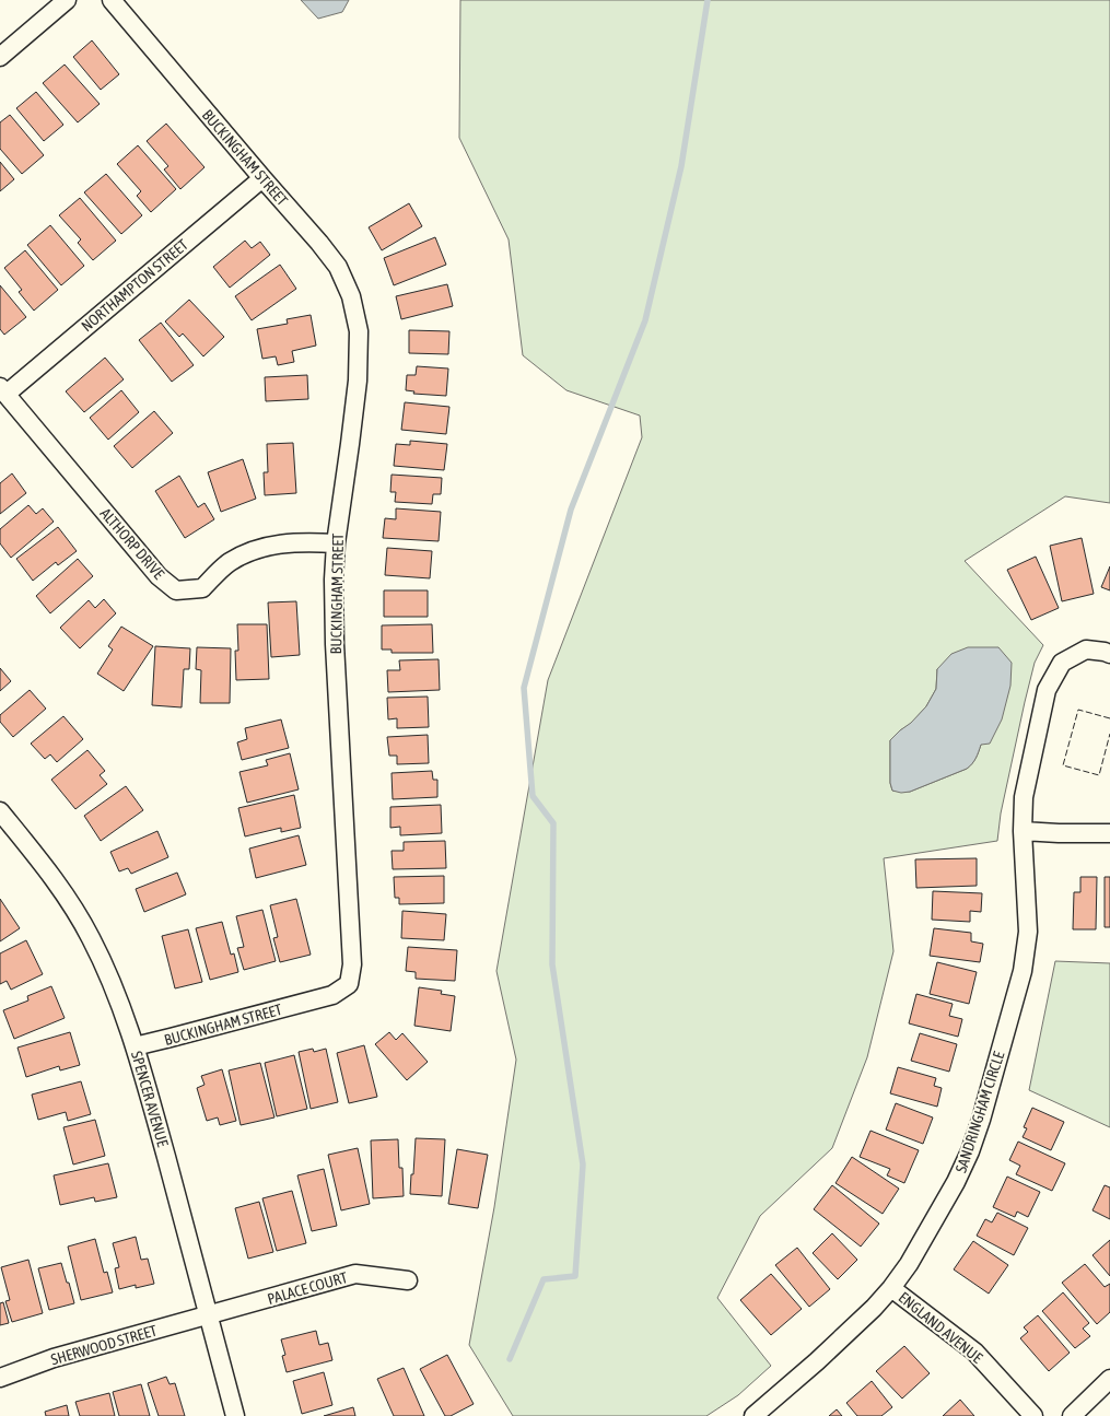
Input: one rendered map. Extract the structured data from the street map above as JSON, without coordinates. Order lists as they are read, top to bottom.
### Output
{
  "streets": {
    "street": [
      "BUCKINGHAM STREET",
      "NORTHAMPTON STREET",
      "ALTHORP DRIVE",
      "SPENCER AVENUE",
      "SANDRINGHAM CIRCLE",
      "PALACE COURT",
      "ENGLAND AVENUE",
      "SHERWOOD STREET"
    ]
  },
  "crossings": [
    ["BUCKINGHAM STREET", "NORTHAMPTON STREET"],
    ["BUCKINGHAM STREET", "ALTHORP DRIVE"],
    ["BUCKINGHAM STREET", "SPENCER AVENUE"],
    ["NORTHAMPTON STREET", "ALTHORP DRIVE"],
    ["SPENCER AVENUE", "PALACE COURT"],
    ["SPENCER AVENUE", "SHERWOOD STREET"],
    ["SANDRINGHAM CIRCLE", "ENGLAND AVENUE"],
    ["PALACE COURT", "SHERWOOD STREET"]
  ]
}
